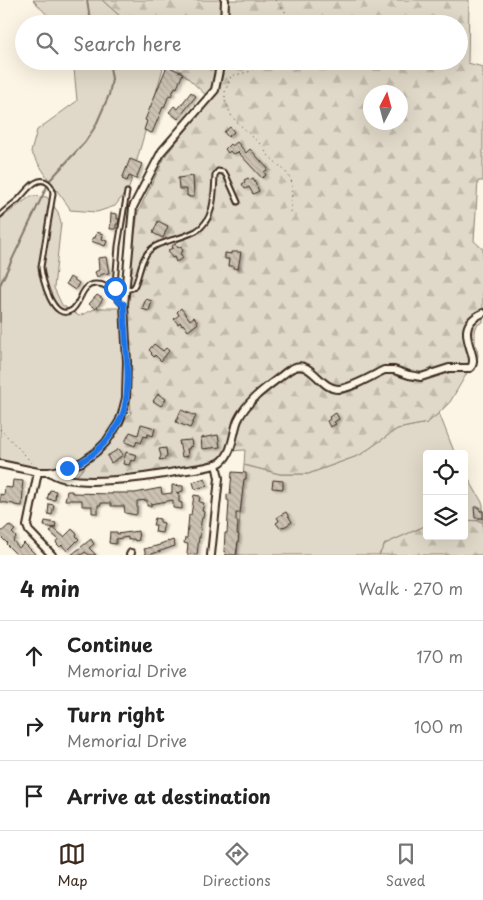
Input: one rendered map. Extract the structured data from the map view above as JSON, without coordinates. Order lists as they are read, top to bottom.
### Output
{
  "north": "top",
  "page": {
    "search": "Search here",
    "heading": ["4 min", "Walk · 270 m"],
    "list": [
      ["Continue", "Memorial Drive", "170 m"],
      ["Turn right", "Memorial Drive", "100 m"],
      "Arrive at destination"
    ],
    "nav": ["Map", "Directions", "Saved"]
  }
}
